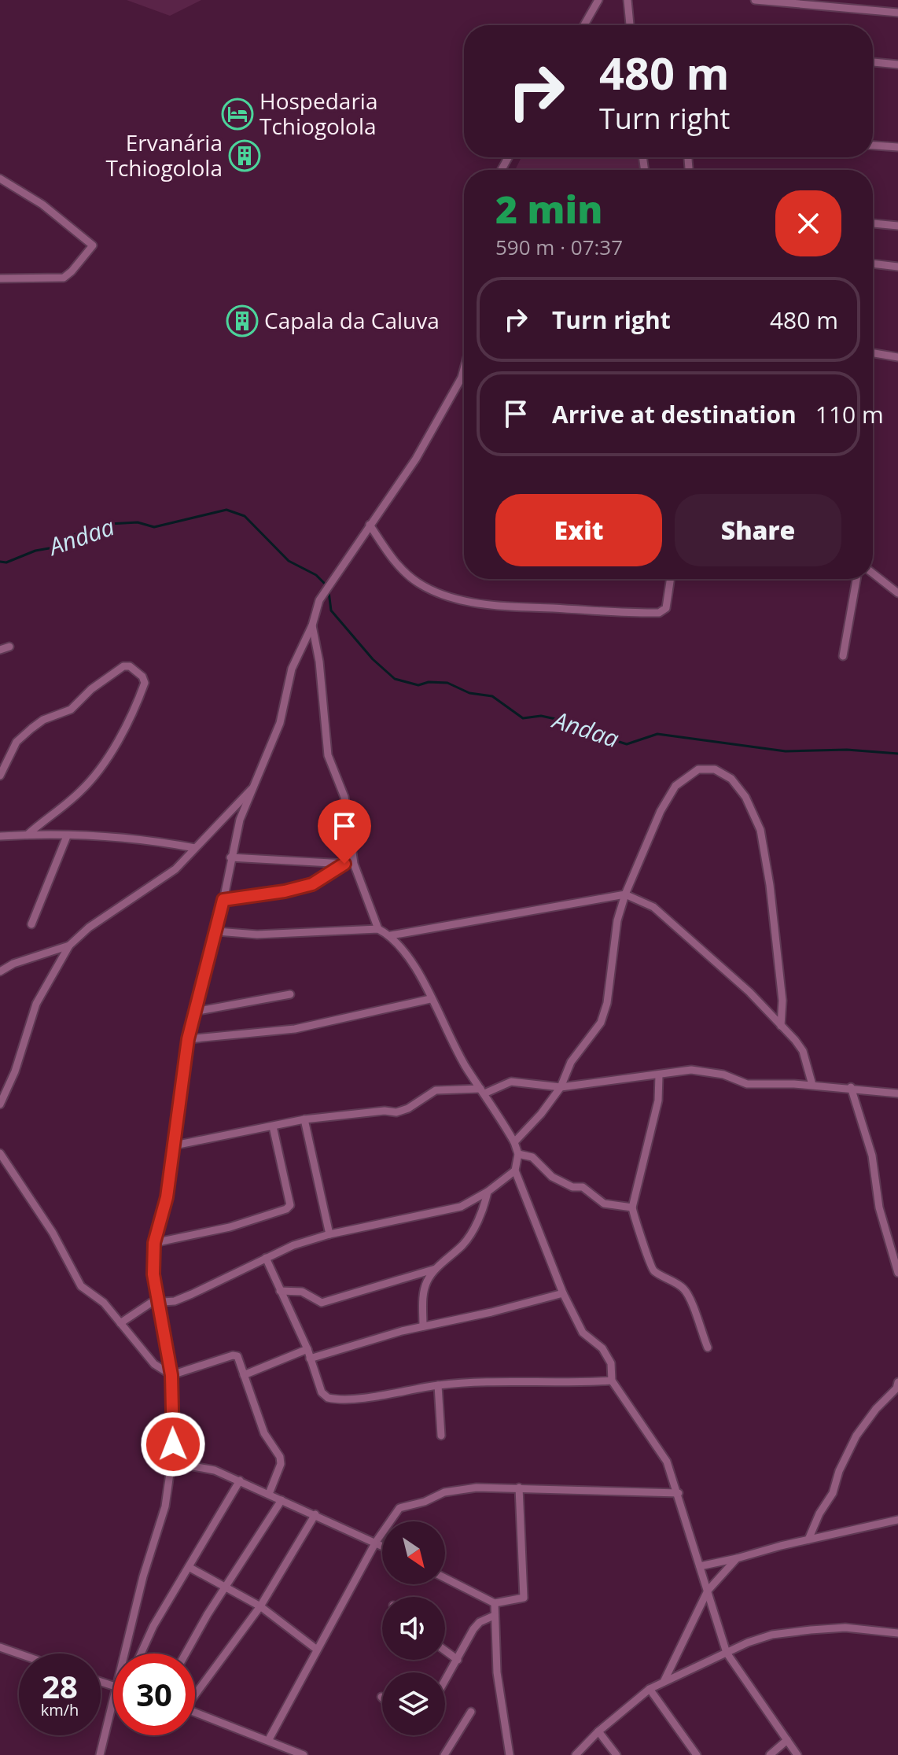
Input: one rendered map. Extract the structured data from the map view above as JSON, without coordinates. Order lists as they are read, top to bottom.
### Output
{
  "water": ["Andaa"],
  "places": {
    "hotel": ["Hospedaria Tchiogolola"],
    "building": ["Ervanária Tchiogolola", "Capala da Caluva"]
  },
  "north": "bottom right",
  "page": {
    "turn": ["480 m", "Turn right"],
    "heading": ["2 min", "590 m · 07:37"],
    "list": [
      {
        "name": "Turn right",
        "value": "480 m"
      },
      {
        "name": "Arrive at destination",
        "value": "110 m"
      }
    ],
    "buttons": ["Exit", "Share"],
    "speed": "28 km/h",
    "limit": "30"
  }
}
